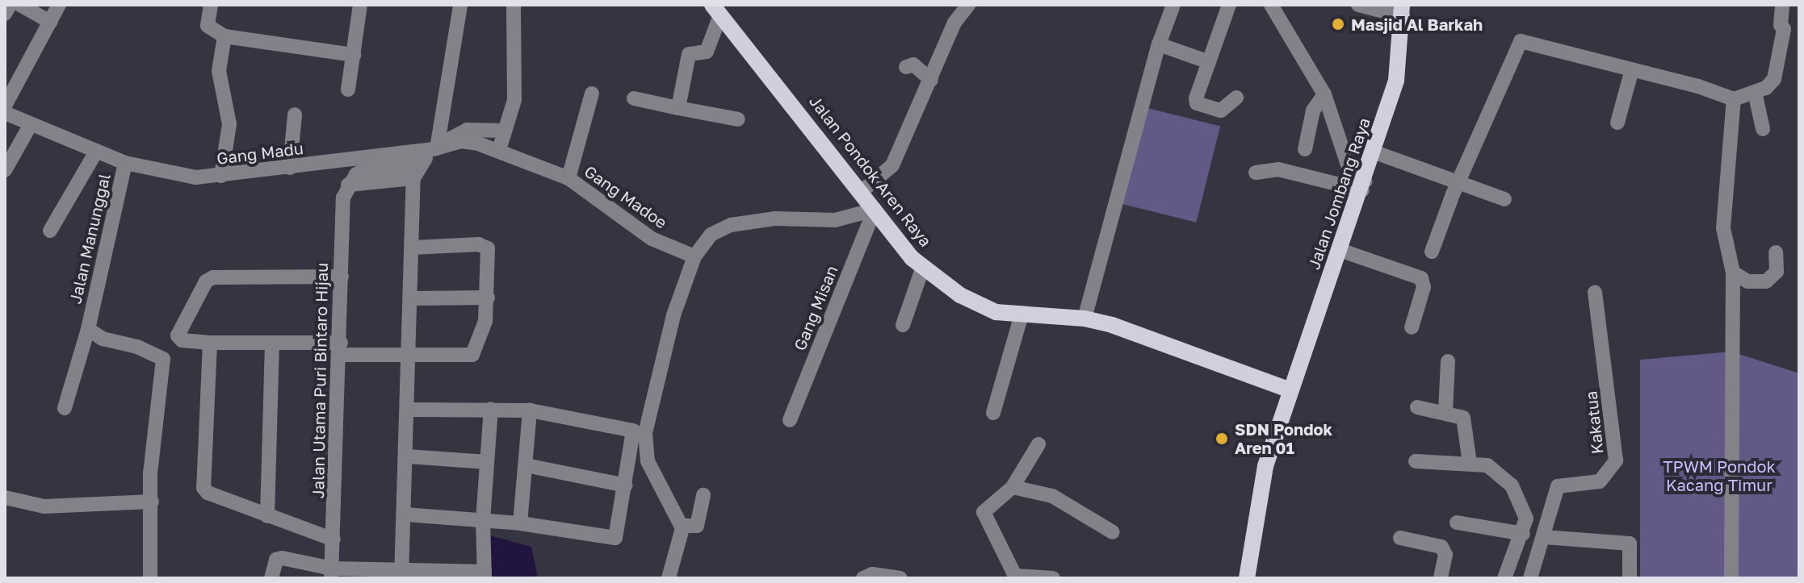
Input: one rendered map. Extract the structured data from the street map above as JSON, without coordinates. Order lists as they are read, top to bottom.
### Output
{
  "streets": {
    "main road": ["Jalan Pondok Aren Raya", "Jalan Jombang Raya"],
    "street": [
      "Gang Madu",
      "Gang Madoe",
      "Jalan Manunggal",
      "Gang Misan",
      "Jalan Utama Puri Bintaro Hijau",
      "Kakatua"
    ]
  },
  "crossings": [
    ["Gang Madu", "Gang Madoe"],
    ["Gang Madu", "Jalan Manunggal"],
    ["Jalan Pondok Aren Raya", "Jalan Jombang Raya"],
    ["Jalan Pondok Aren Raya", "Gang Misan"]
  ],
  "parks": ["TPWM Pondok Kacang Timur"],
  "places": ["Masjid Al Barkah", "SDN Pondok Aren 01"]
}
